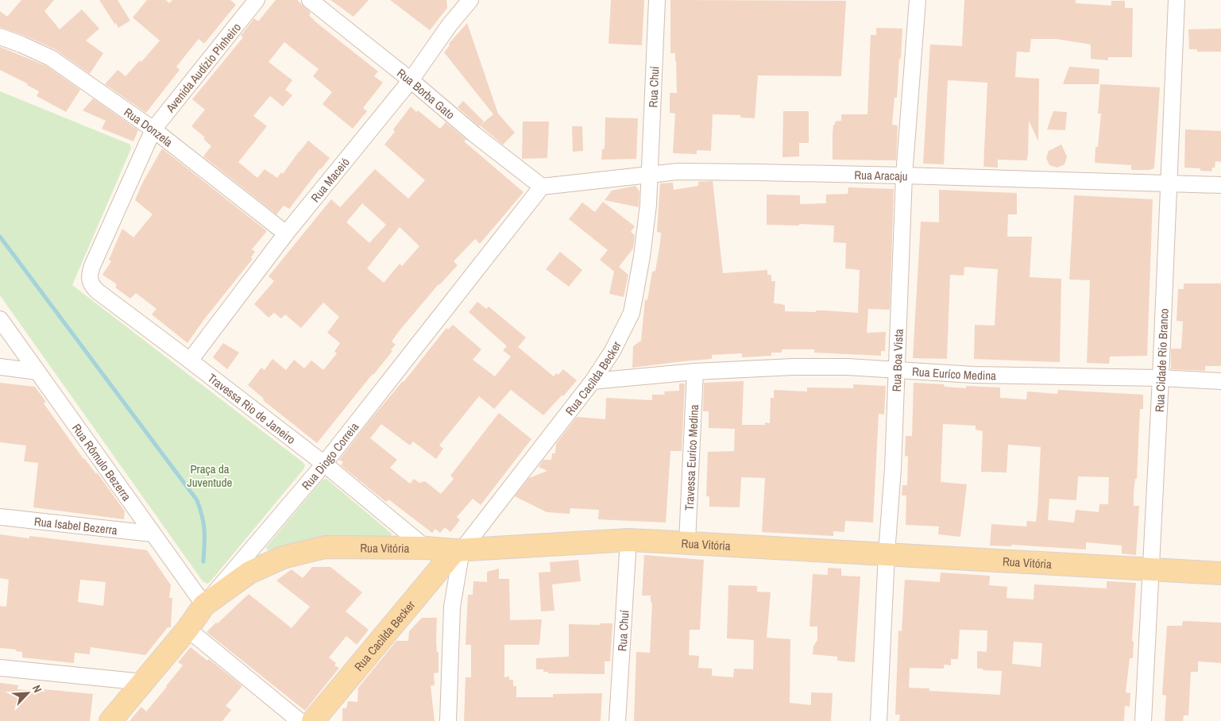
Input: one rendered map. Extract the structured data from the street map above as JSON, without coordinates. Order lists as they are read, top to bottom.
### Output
{
  "streets": {
    "main road": ["Rua Cacilda Becker", "Rua Diogo Correia", "Rua Vitória"],
    "street": [
      "Avenida Audízio Pinheiro",
      "Rua Chuí",
      "Rua Borba Gato",
      "Rua Donzela",
      "Rua Aracaju",
      "Rua Maceió",
      "Rua Boa Vista",
      "Rua Cidade Rio Branco",
      "Rua Euríco Medina",
      "Travessa Rio de Janeiro",
      "Travessa Eurico Medina",
      "Rua Rômulo Bezerra",
      "Rua Isabel Bezerra"
    ]
  },
  "crossings": [
    ["Avenida Audízio Pinheiro", "Rua Donzela"],
    ["Avenida Audízio Pinheiro", "Travessa Rio de Janeiro"],
    ["Rua Chuí", "Rua Aracaju"],
    ["Rua Chuí", "Rua Cacilda Becker"],
    ["Rua Chuí", "Rua Vitória"],
    ["Rua Borba Gato", "Rua Aracaju"],
    ["Rua Borba Gato", "Rua Maceió"],
    ["Rua Borba Gato", "Rua Diogo Correia"],
    ["Rua Donzela", "Rua Maceió"],
    ["Rua Aracaju", "Rua Boa Vista"],
    ["Rua Aracaju", "Rua Cidade Rio Branco"],
    ["Rua Aracaju", "Rua Cacilda Becker"],
    ["Rua Aracaju", "Rua Diogo Correia"],
    ["Rua Maceió", "Travessa Rio de Janeiro"],
    ["Rua Boa Vista", "Rua Euríco Medina"],
    ["Rua Boa Vista", "Rua Vitória"],
    ["Rua Cidade Rio Branco", "Rua Euríco Medina"],
    ["Rua Cidade Rio Branco", "Rua Vitória"],
    ["Rua Euríco Medina", "Rua Cacilda Becker"],
    ["Rua Euríco Medina", "Travessa Eurico Medina"],
    ["Rua Cacilda Becker", "Rua Vitória"],
    ["Travessa Rio de Janeiro", "Rua Diogo Correia"],
    ["Travessa Rio de Janeiro", "Rua Vitória"],
    ["Rua Diogo Correia", "Rua Rômulo Bezerra"],
    ["Rua Diogo Correia", "Rua Vitória"],
    ["Travessa Eurico Medina", "Rua Vitória"],
    ["Rua Rômulo Bezerra", "Rua Isabel Bezerra"],
    ["Rua Rômulo Bezerra", "Rua Vitória"]
  ],
  "parks": ["Praça da Juventude"],
  "north": "top right"
}
